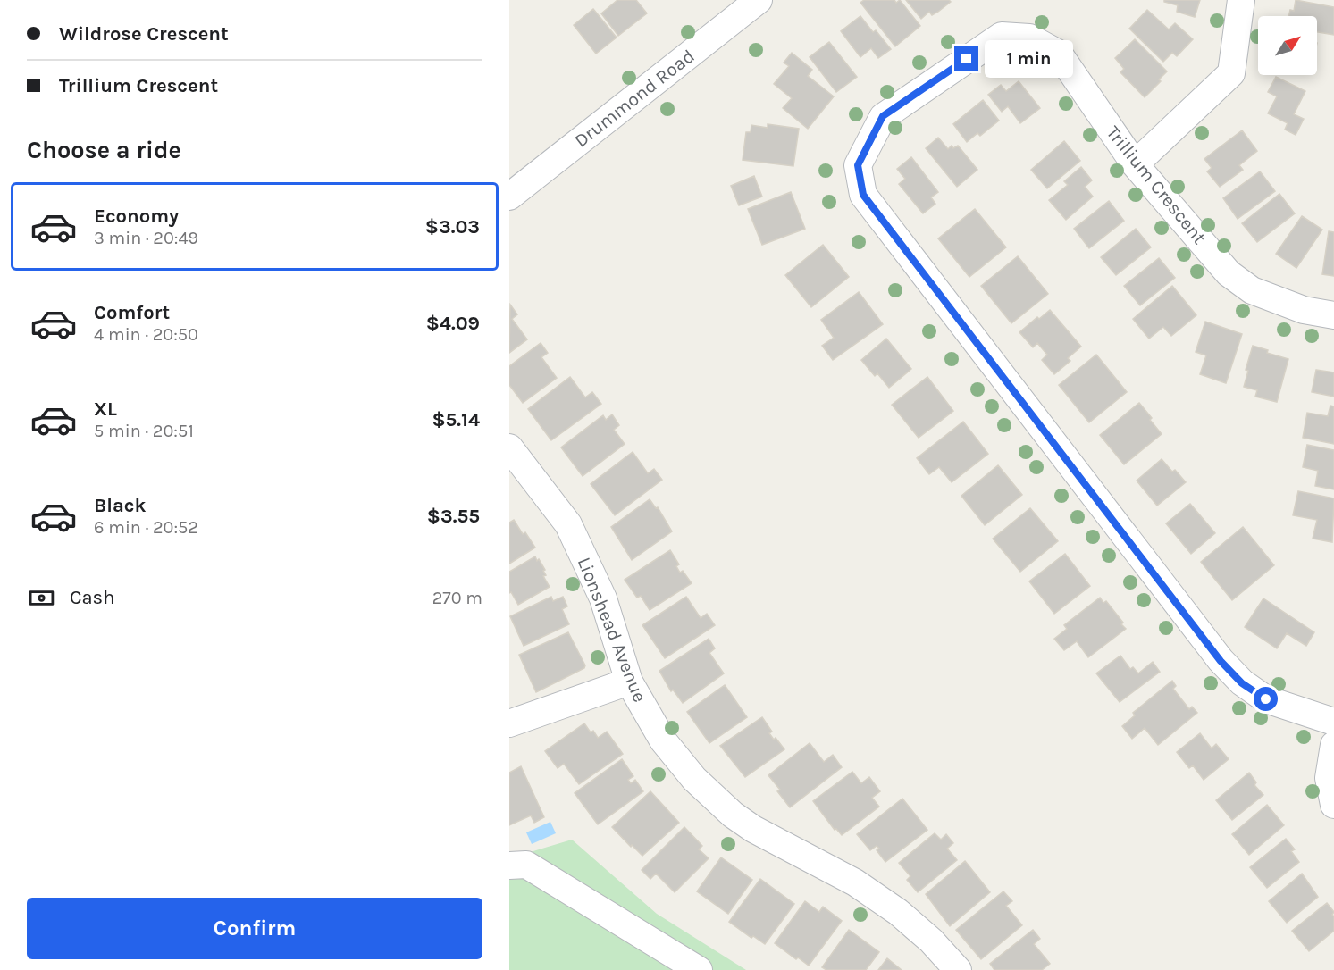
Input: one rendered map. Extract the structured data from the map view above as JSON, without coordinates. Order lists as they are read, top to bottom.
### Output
{
  "streets": {
    "street": ["Drummond Road", "Trillium Crescent", "Lionshead Avenue"]
  },
  "north": "top right",
  "page": {
    "banner": ["Wildrose Crescent", "Trillium Crescent"],
    "bubble": "1 min",
    "heading": "Choose a ride",
    "list": [
      {
        "name": "Economy",
        "note": "3 min · 20:49",
        "value": "$3.03"
      },
      {
        "name": "Comfort",
        "note": "4 min · 20:50",
        "value": "$4.09"
      },
      {
        "name": "XL",
        "note": "5 min · 20:51",
        "value": "$5.14"
      },
      {
        "name": "Black",
        "note": "6 min · 20:52",
        "value": "$3.55"
      }
    ],
    "pay": ["Cash", "270 m"],
    "buttons": "Confirm"
  }
}
